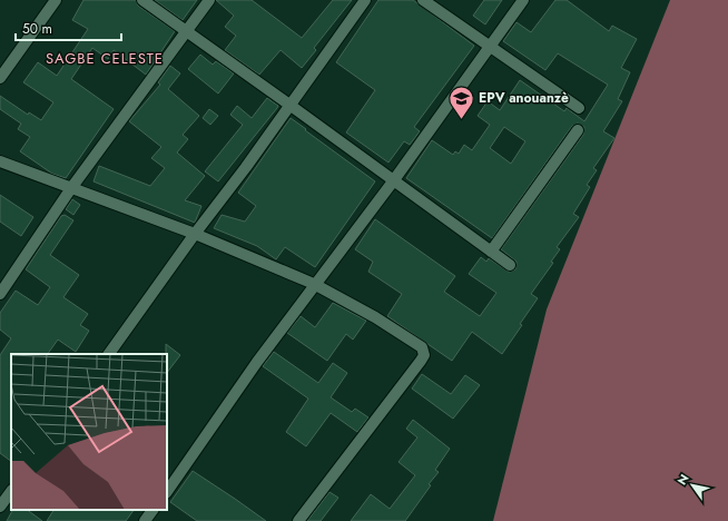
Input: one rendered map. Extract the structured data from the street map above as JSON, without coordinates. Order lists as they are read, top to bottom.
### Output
{
  "districts": ["SAGBE CELESTE"],
  "places": {
    "school or university": ["EPV anouanzè"]
  },
  "scale_bar": "50 m",
  "north": "top left"
}
